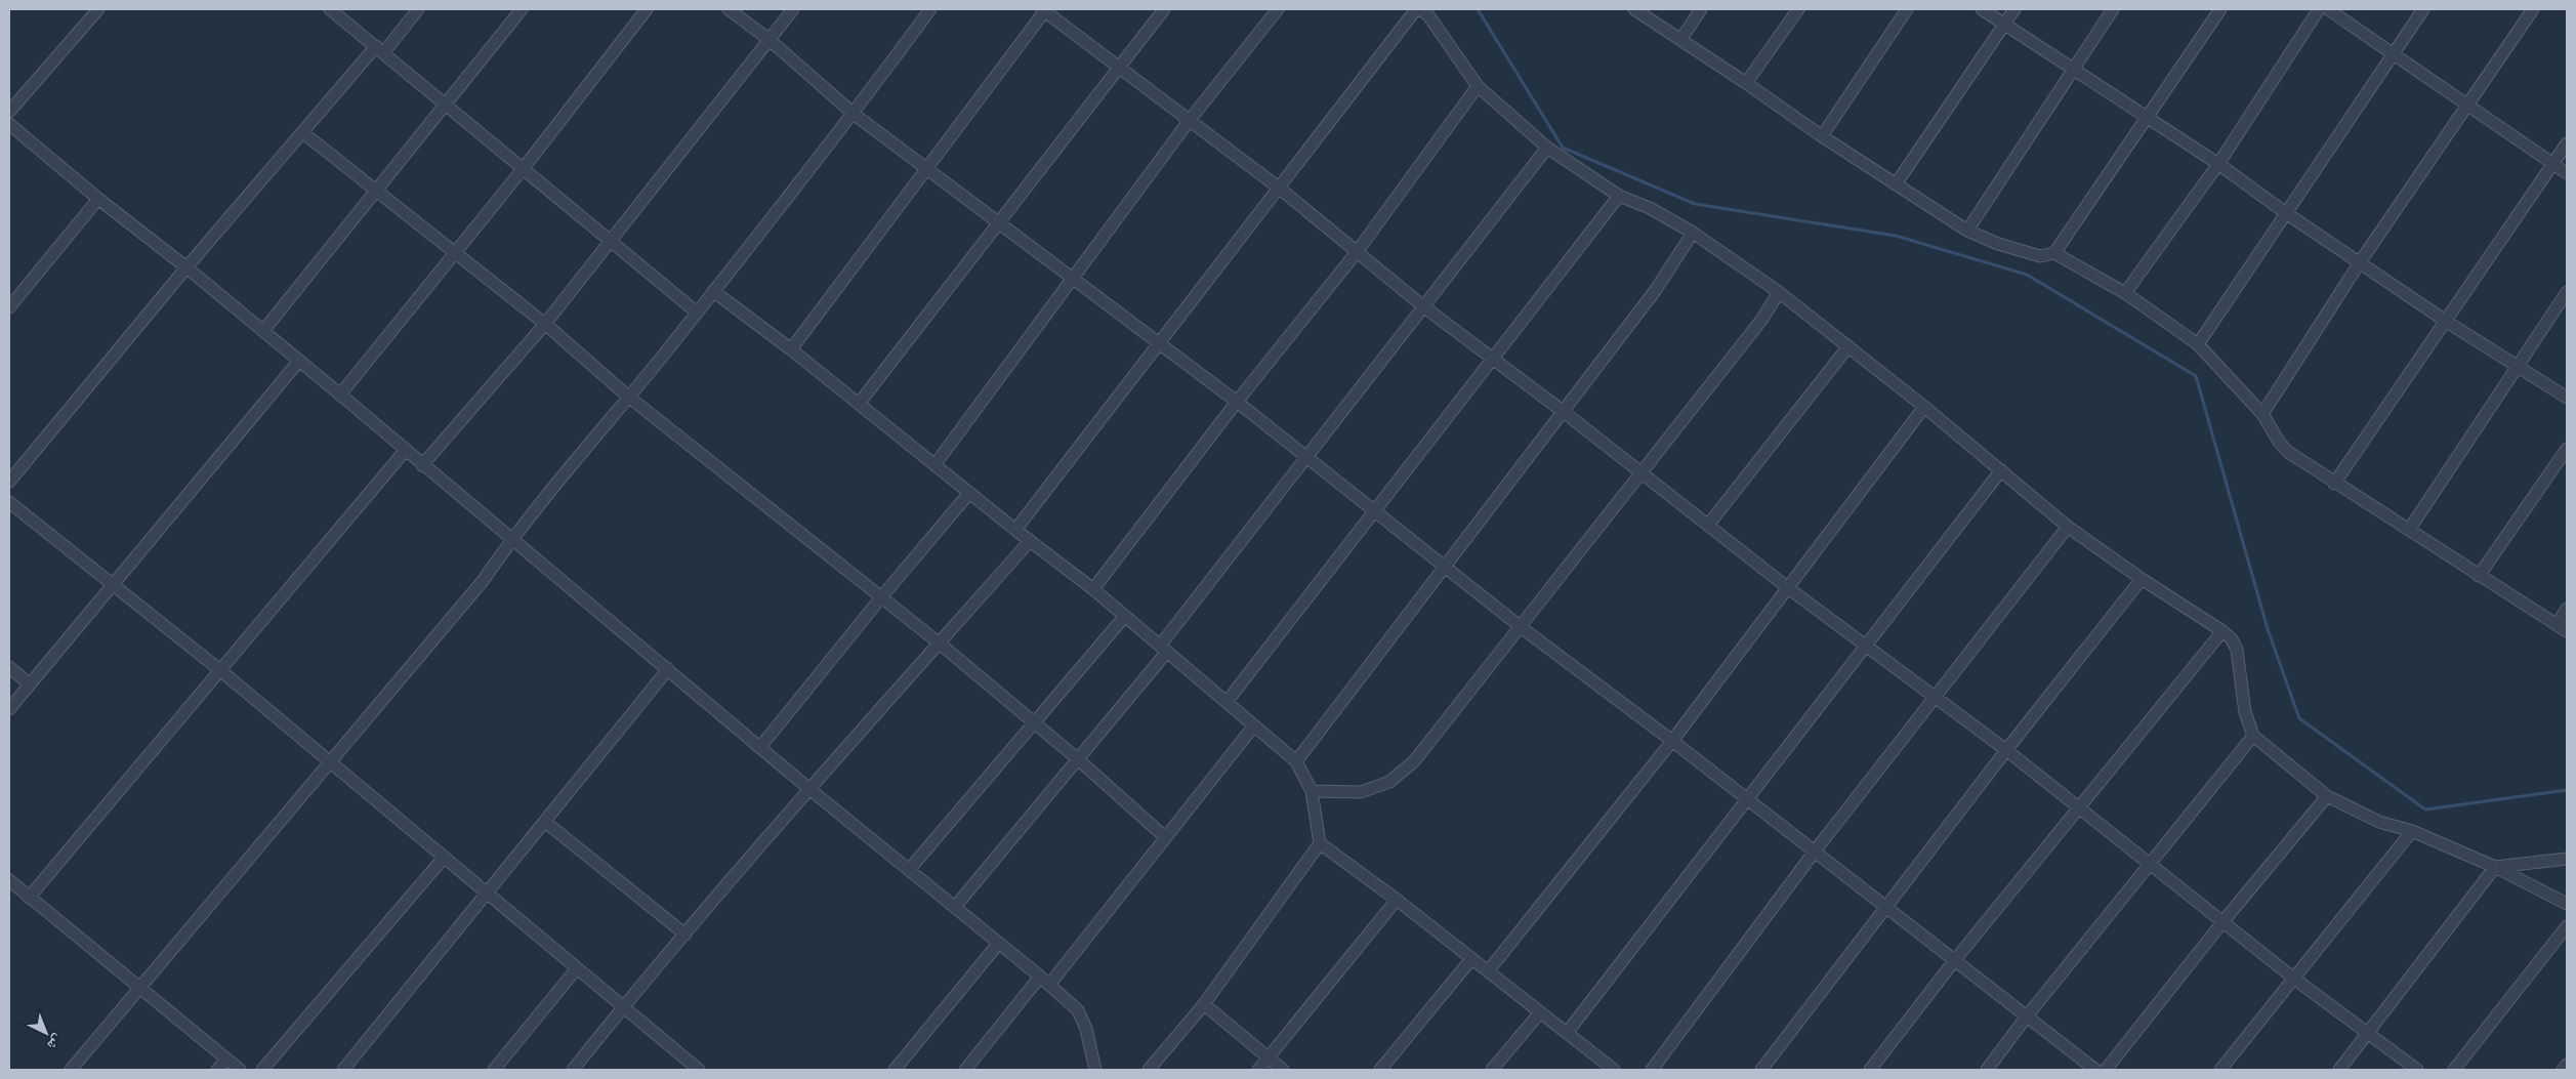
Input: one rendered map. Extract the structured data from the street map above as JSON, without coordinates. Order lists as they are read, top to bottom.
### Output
{
  "north": "bottom right"
}
